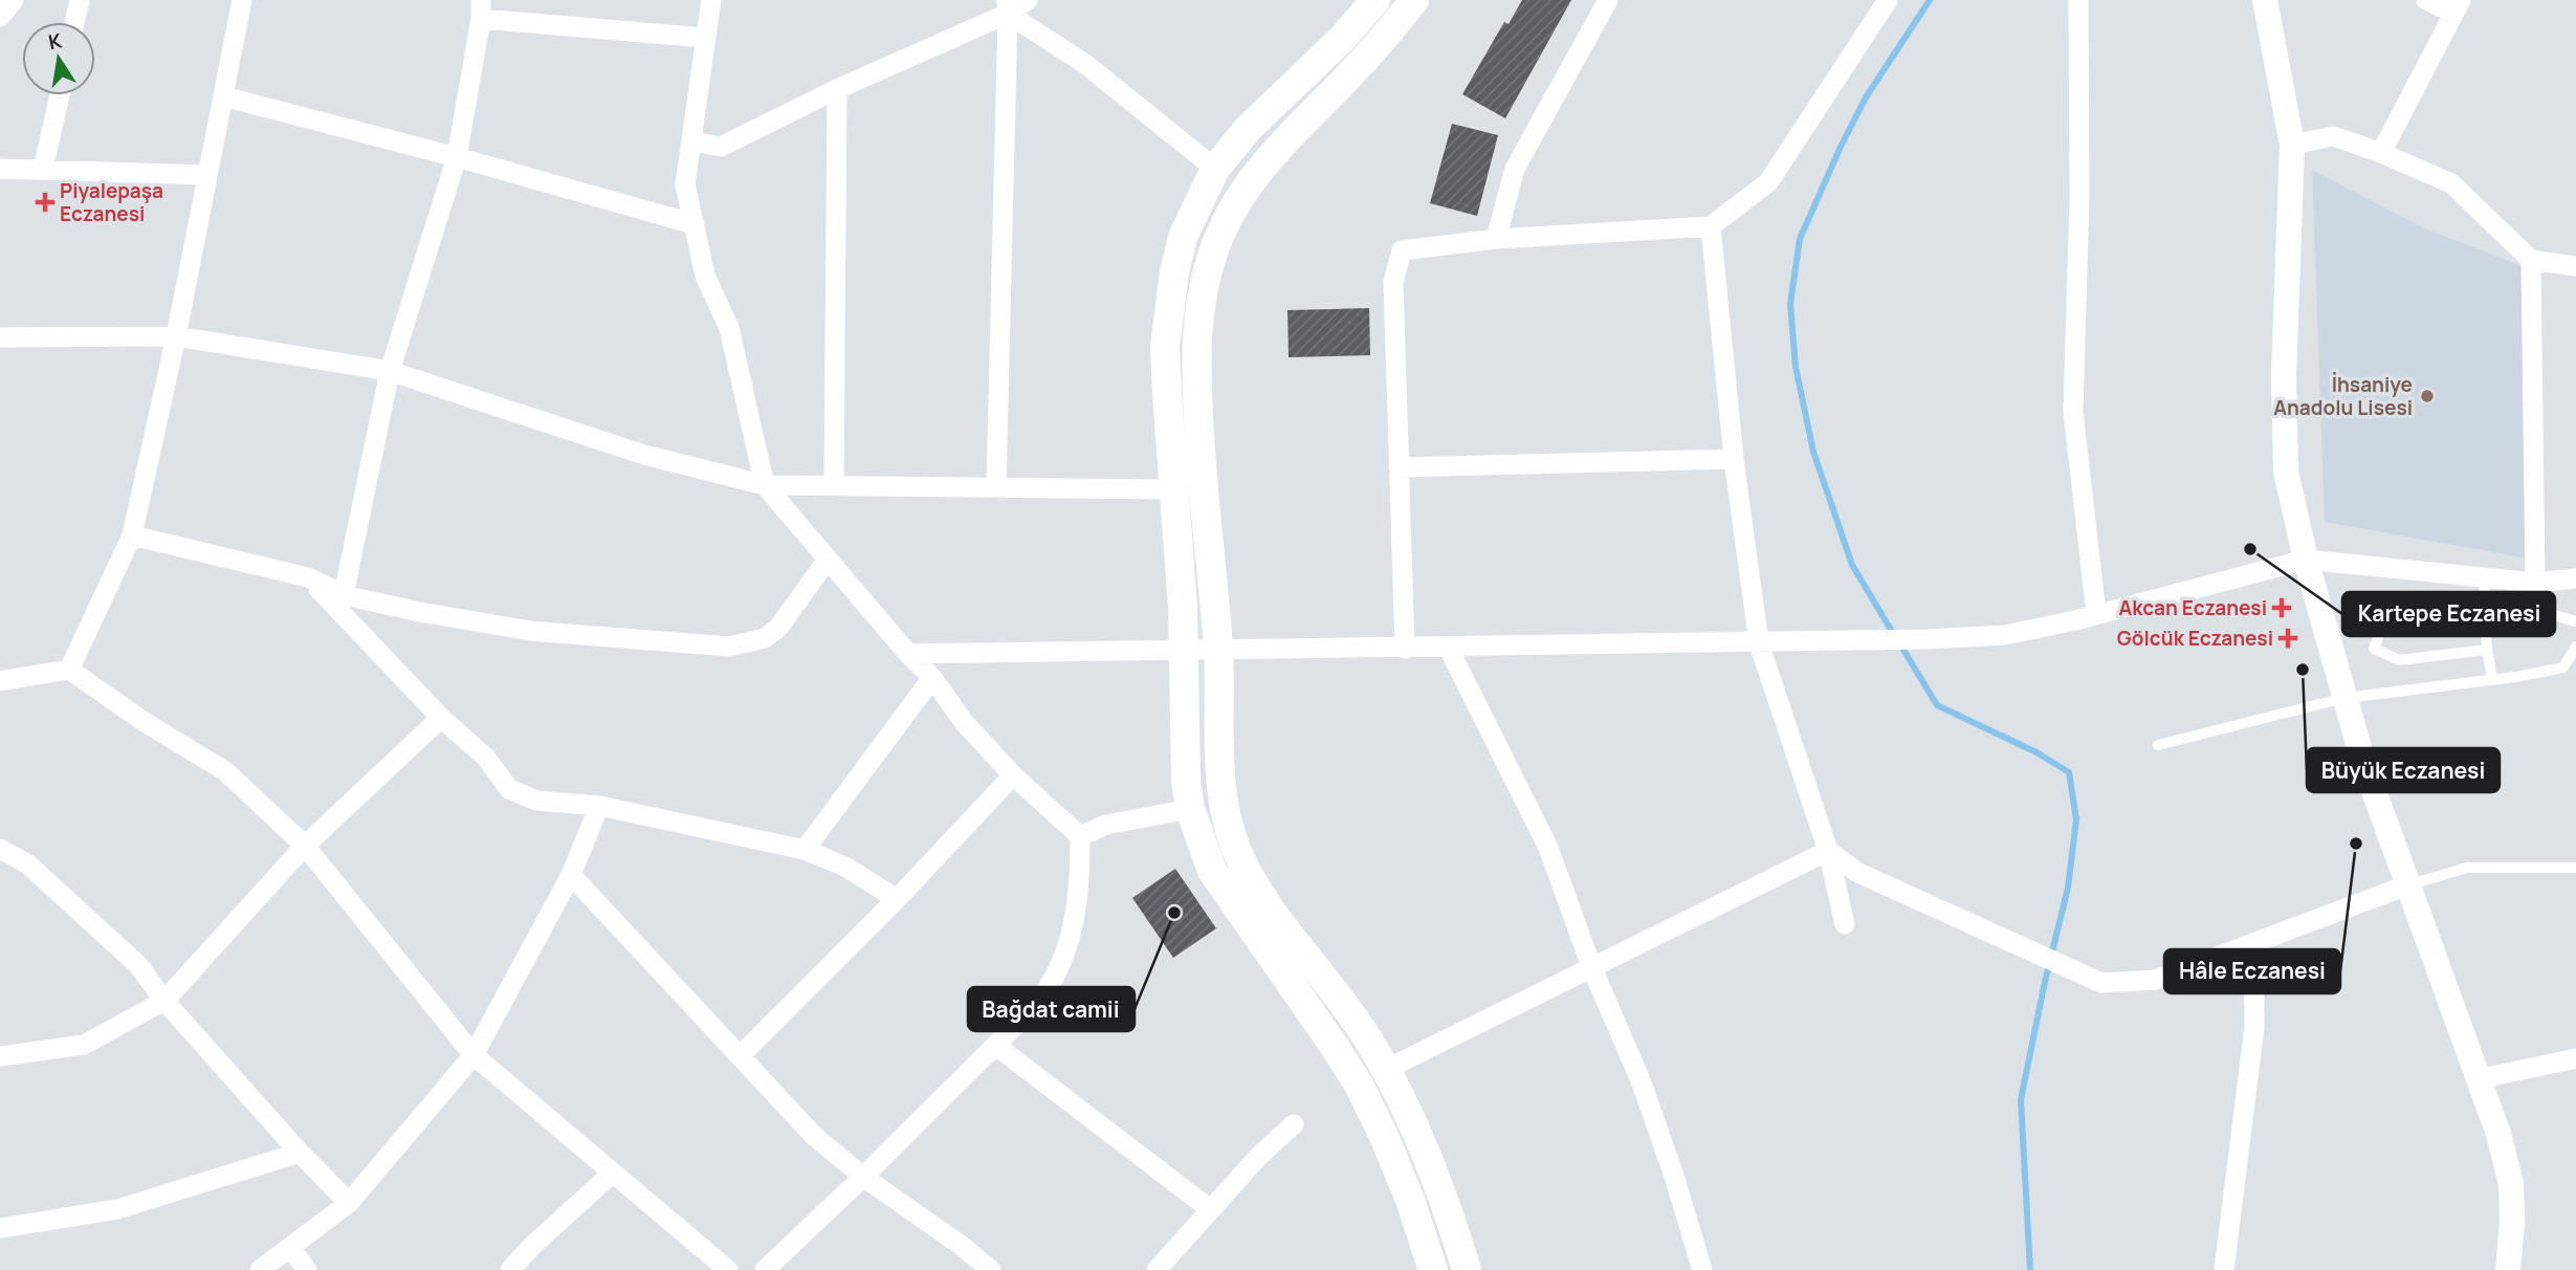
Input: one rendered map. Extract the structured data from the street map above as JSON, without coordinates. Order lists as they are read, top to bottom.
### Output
{
  "places": {
    "health": ["Piyalepaşa Eczanesi", "Akcan Eczanesi", "Gölcük Eczanesi"],
    "other": [
      "İhsaniye Anadolu Lisesi",
      "Kartepe Eczanesi",
      "Büyük Eczanesi",
      "Hâle Eczanesi",
      "Bağdat camii"
    ]
  },
  "north": "top"
}
